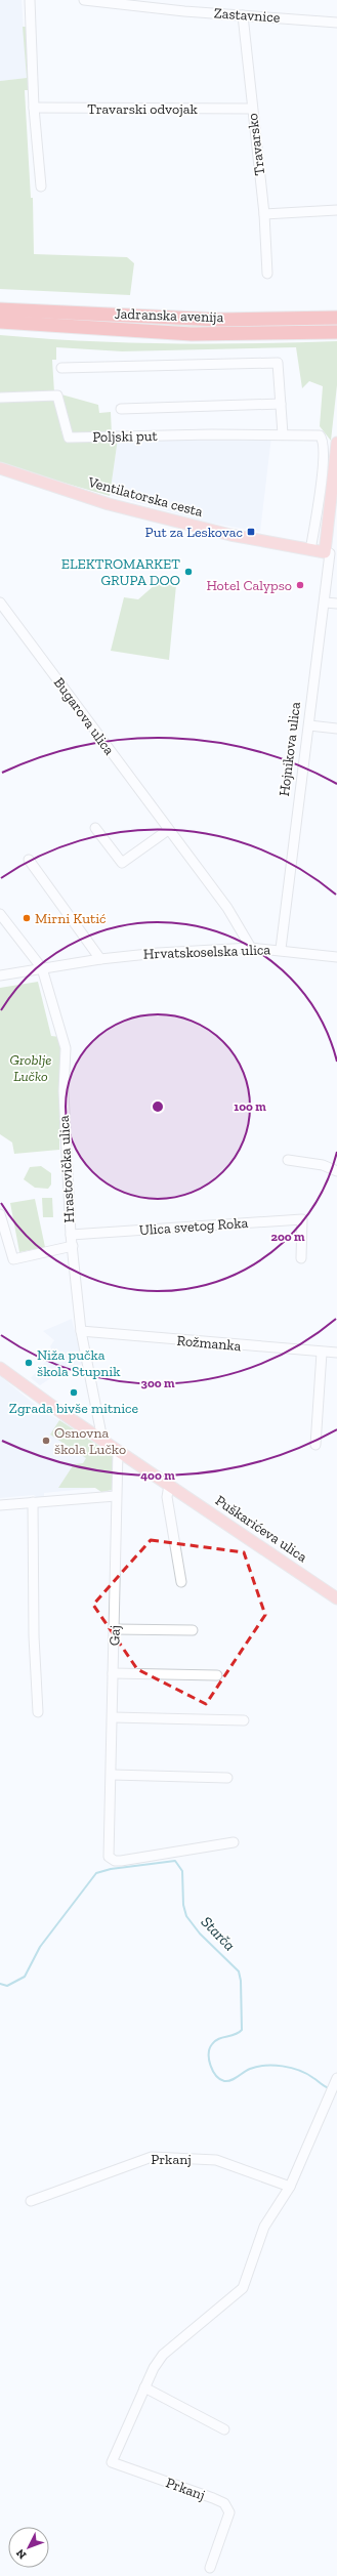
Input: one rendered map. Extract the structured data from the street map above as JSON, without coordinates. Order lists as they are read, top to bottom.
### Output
{
  "streets": {
    "highway": ["Jadranska avenija"],
    "main road": ["Ventilatorska cesta", "Hojnikova ulica", "Puškarićeva ulica"],
    "street": [
      "Zastavnice",
      "Travarski odvojak",
      "Travarsko",
      "Poljski put",
      "Bugarova ulica",
      "Hrvatskoselska ulica",
      "Hrastovička ulica",
      "Ulica svetog Roka",
      "Rožmanka",
      "Gaj",
      "Prkanj"
    ]
  },
  "crossings": [
    ["Zastavnice", "Travarsko"],
    ["Travarski odvojak", "Travarsko"],
    ["Poljski put", "Ventilatorska cesta"],
    ["Ventilatorska cesta", "Hojnikova ulica"],
    ["Bugarova ulica", "Hrvatskoselska ulica"],
    ["Hojnikova ulica", "Hrvatskoselska ulica"],
    ["Hrvatskoselska ulica", "Hrastovička ulica"],
    ["Hrastovička ulica", "Ulica svetog Roka"],
    ["Hrastovička ulica", "Rožmanka"],
    ["Hrastovička ulica", "Puškarićeva ulica"],
    ["Puškarićeva ulica", "Gaj"]
  ],
  "water": ["Starča"],
  "parks": ["Groblje Lučko"],
  "places": {
    "transit": ["Put za Leskovac"],
    "other": [
      "ELEKTROMARKET GRUPA DOO",
      "Hotel Calypso",
      "Mirni Kutić",
      "Niža pučka škola Stupnik",
      "Zgrada bivše mitnice",
      "Osnovna škola Lučko"
    ]
  },
  "north": "bottom left",
  "rings": [
    "100 m",
    "200 m",
    "300 m",
    "400 m"
  ]
}
